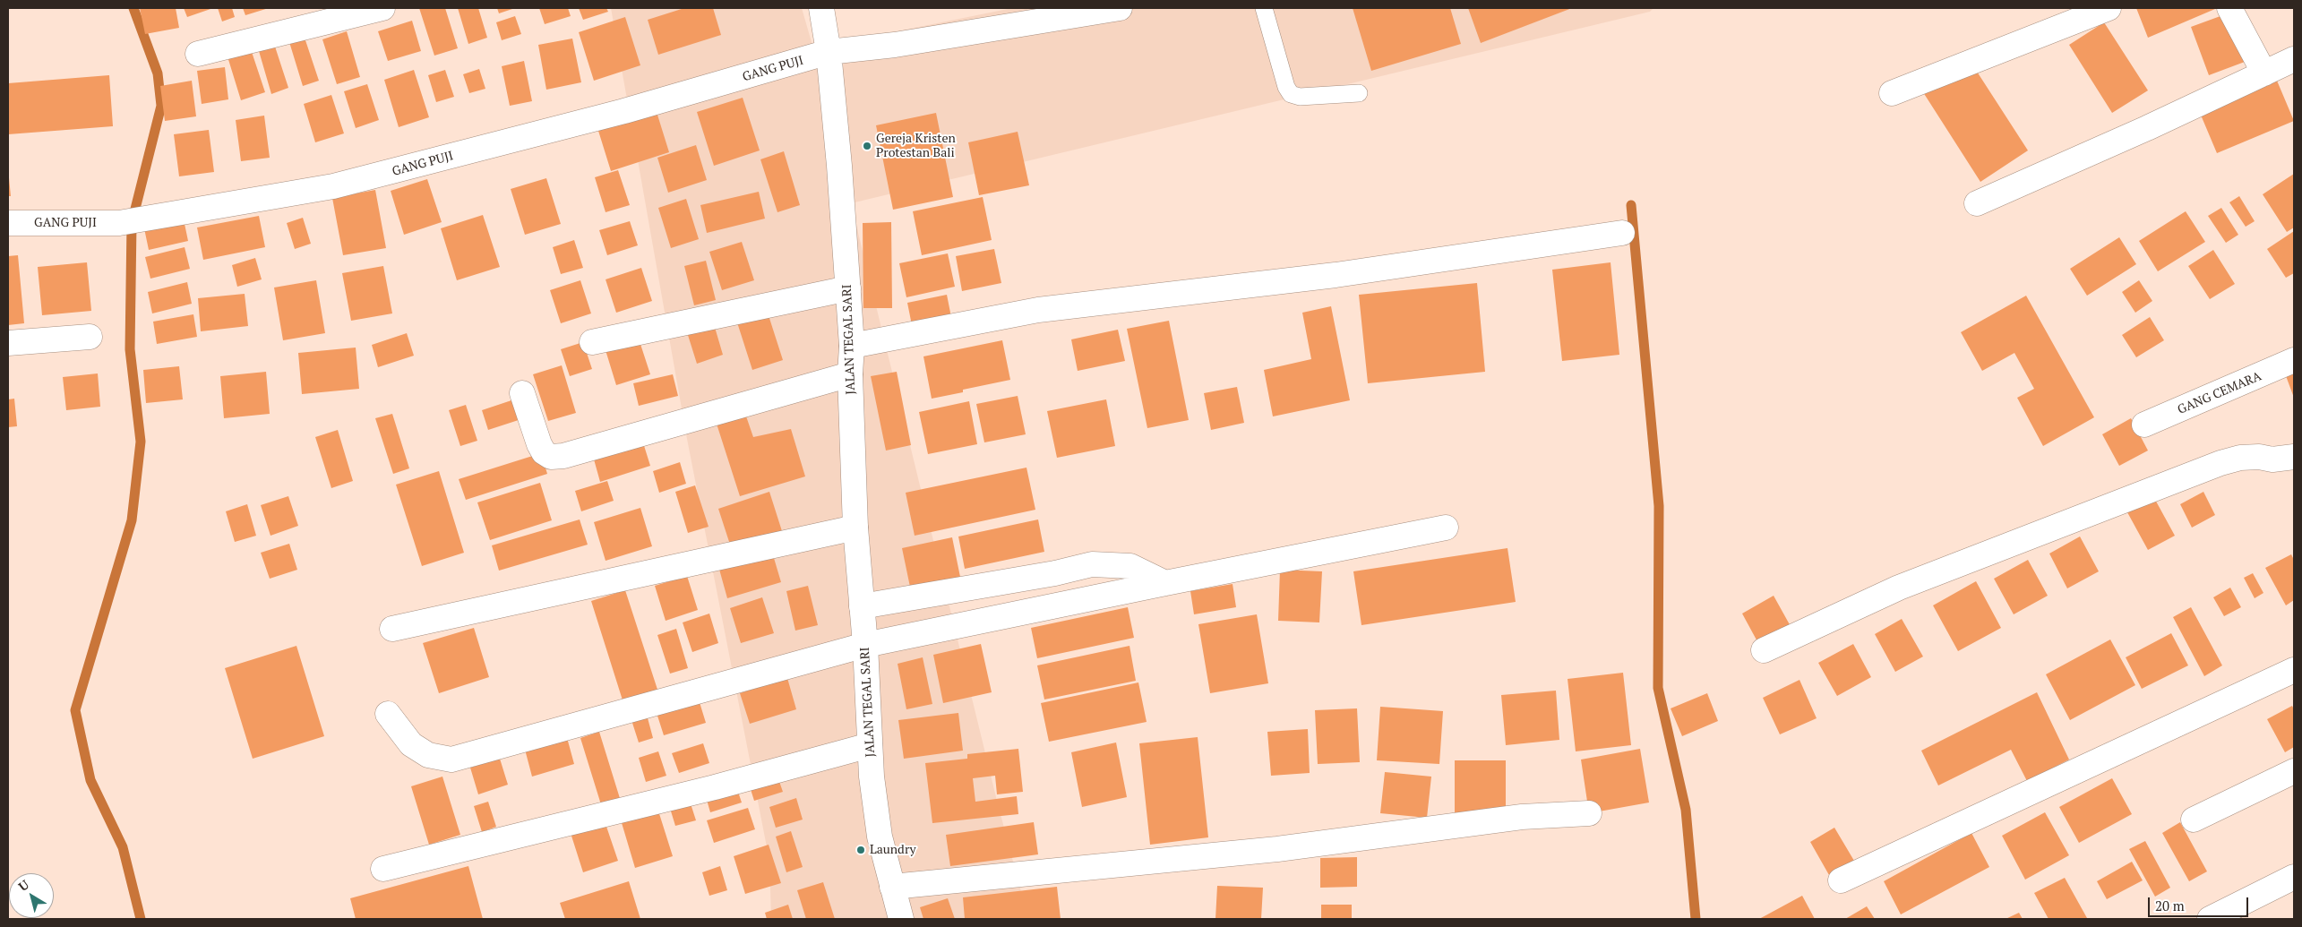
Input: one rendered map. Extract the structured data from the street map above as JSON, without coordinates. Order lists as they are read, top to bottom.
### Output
{
  "streets": {
    "street": ["GANG PUJI", "JALAN TEGAL SARI", "GANG CEMARA"]
  },
  "crossings": [
    ["GANG PUJI", "JALAN TEGAL SARI"]
  ],
  "places": ["Gereja Kristen Protestan Bali", "Laundry"],
  "scale_bar": "20 m",
  "north": "top left"
}
